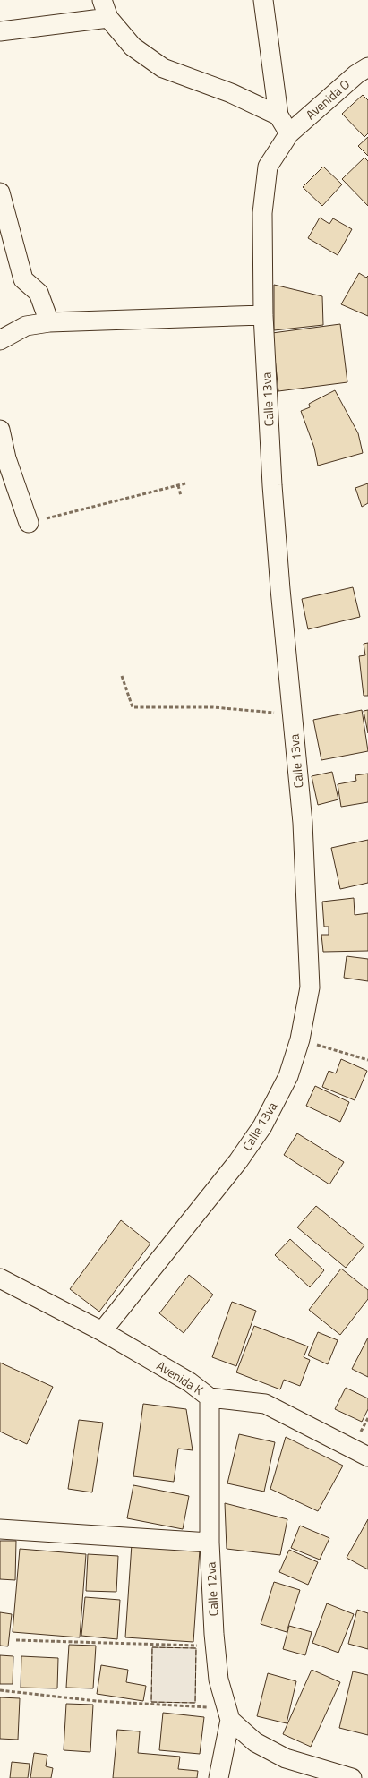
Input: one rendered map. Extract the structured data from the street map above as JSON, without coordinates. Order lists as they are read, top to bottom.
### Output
{
  "streets": {
    "street": [
      "Avenida O",
      "Calle 13va",
      "Avenida K",
      "Calle 12va"
    ]
  },
  "crossings": [
    ["Avenida O", "Calle 13va"],
    ["Calle 13va", "Avenida K"],
    ["Avenida K", "Calle 12va"]
  ]
}
